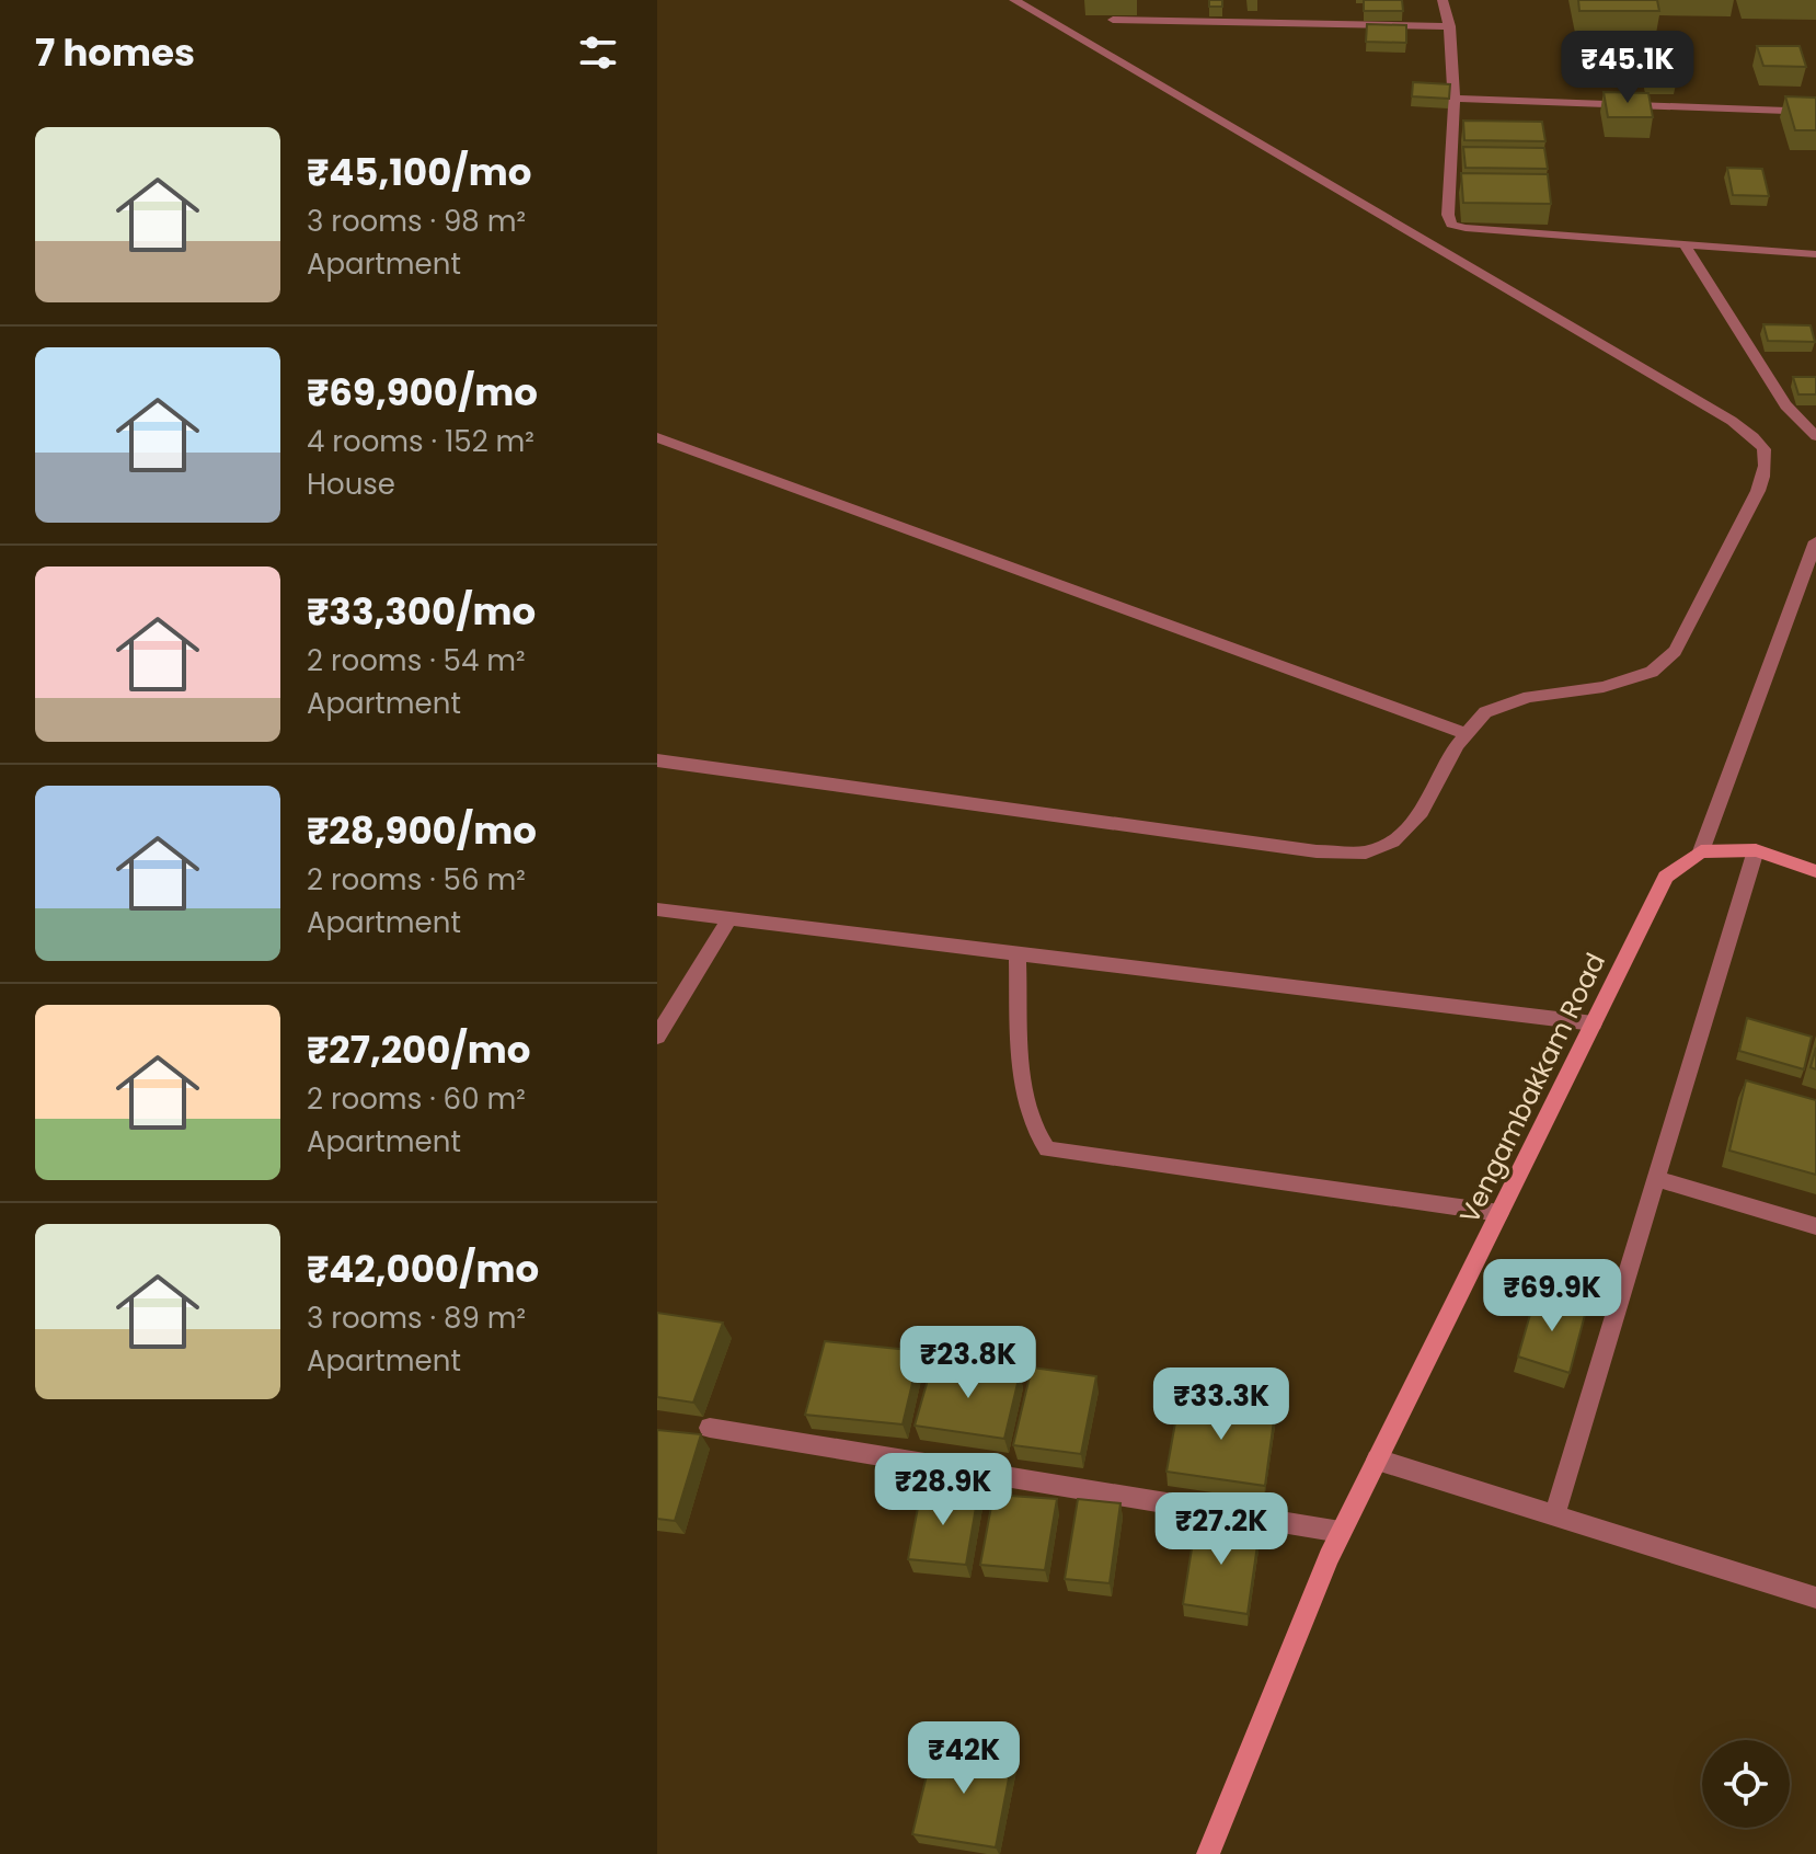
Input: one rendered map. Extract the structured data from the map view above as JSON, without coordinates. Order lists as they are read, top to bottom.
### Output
{
  "streets": {
    "street": ["Vengambakkam Road"]
  },
  "page": {
    "heading": "7 homes",
    "price": [
      "₹45.1K",
      "₹69.9K",
      "₹23.8K",
      "₹33.3K",
      "₹28.9K",
      "₹27.2K",
      "₹42K"
    ],
    "list": [
      {
        "name": "₹45,100/mo",
        "note": "3 rooms · 98 m² · Apartment"
      },
      {
        "name": "₹69,900/mo",
        "note": "4 rooms · 152 m² · House"
      },
      {
        "name": "₹33,300/mo",
        "note": "2 rooms · 54 m² · Apartment"
      },
      {
        "name": "₹28,900/mo",
        "note": "2 rooms · 56 m² · Apartment"
      },
      {
        "name": "₹27,200/mo",
        "note": "2 rooms · 60 m² · Apartment"
      },
      {
        "name": "₹42,000/mo",
        "note": "3 rooms · 89 m² · Apartment"
      }
    ]
  }
}
